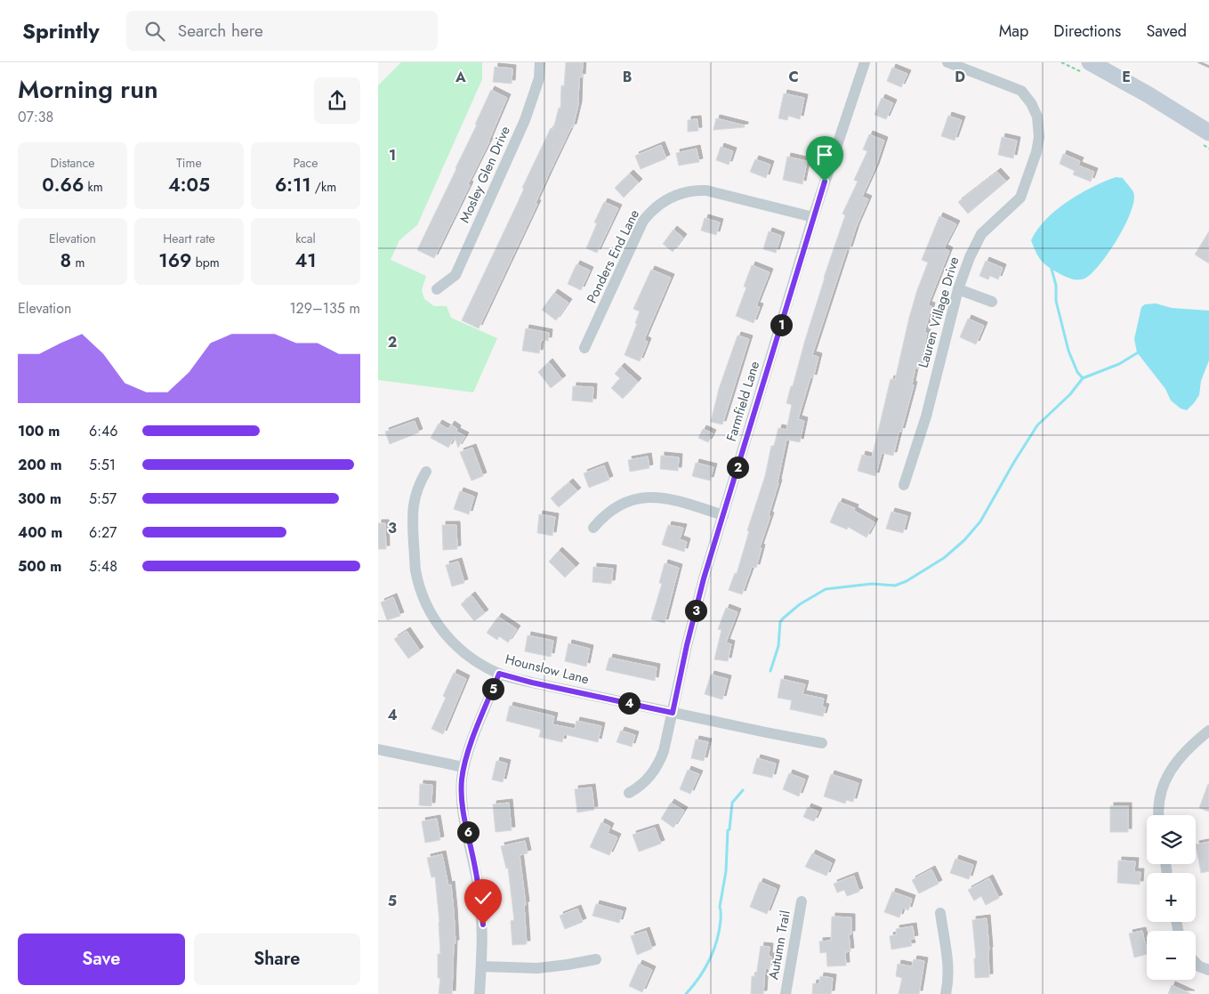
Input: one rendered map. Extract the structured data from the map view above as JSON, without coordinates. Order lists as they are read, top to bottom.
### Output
{
  "streets": {
    "street": [
      "Mosley Glen Drive",
      "Ponders End Lane",
      "Lauren Village Drive",
      "Farmfield Lane",
      "Hounslow Lane",
      "Autumn Trail"
    ]
  },
  "crossings": [
    ["Ponders End Lane", "Farmfield Lane"],
    ["Farmfield Lane", "Hounslow Lane"]
  ],
  "page": {
    "header": "Sprintly",
    "search": "Search here",
    "nav": ["Map", "Directions", "Saved"],
    "heading": ["Morning run", "07:38"],
    "stats": [
      ["Distance", "0.66 km"],
      ["Time", "4:05"],
      ["Pace", "6:11 /km"],
      ["Elevation", "8 m"],
      ["Heart rate", "169 bpm"],
      ["kcal", "41"]
    ],
    "chart": ["Elevation", "129–135 m"],
    "pins": [
      "1",
      "2",
      "3",
      "5",
      "4",
      "6"
    ],
    "list": [
      {
        "name": "100 m",
        "note": "6:46"
      },
      {
        "name": "200 m",
        "note": "5:51"
      },
      {
        "name": "300 m",
        "note": "5:57"
      },
      {
        "name": "400 m",
        "note": "6:27"
      },
      {
        "name": "500 m",
        "note": "5:48"
      }
    ],
    "map_buttons": ["+", "−"],
    "buttons": ["Save", "Share"]
  },
  "grid": {
    "columns": [
      "A",
      "B",
      "C",
      "D",
      "E"
    ],
    "rows": [
      "1",
      "2",
      "3",
      "4",
      "5"
    ]
  }
}
